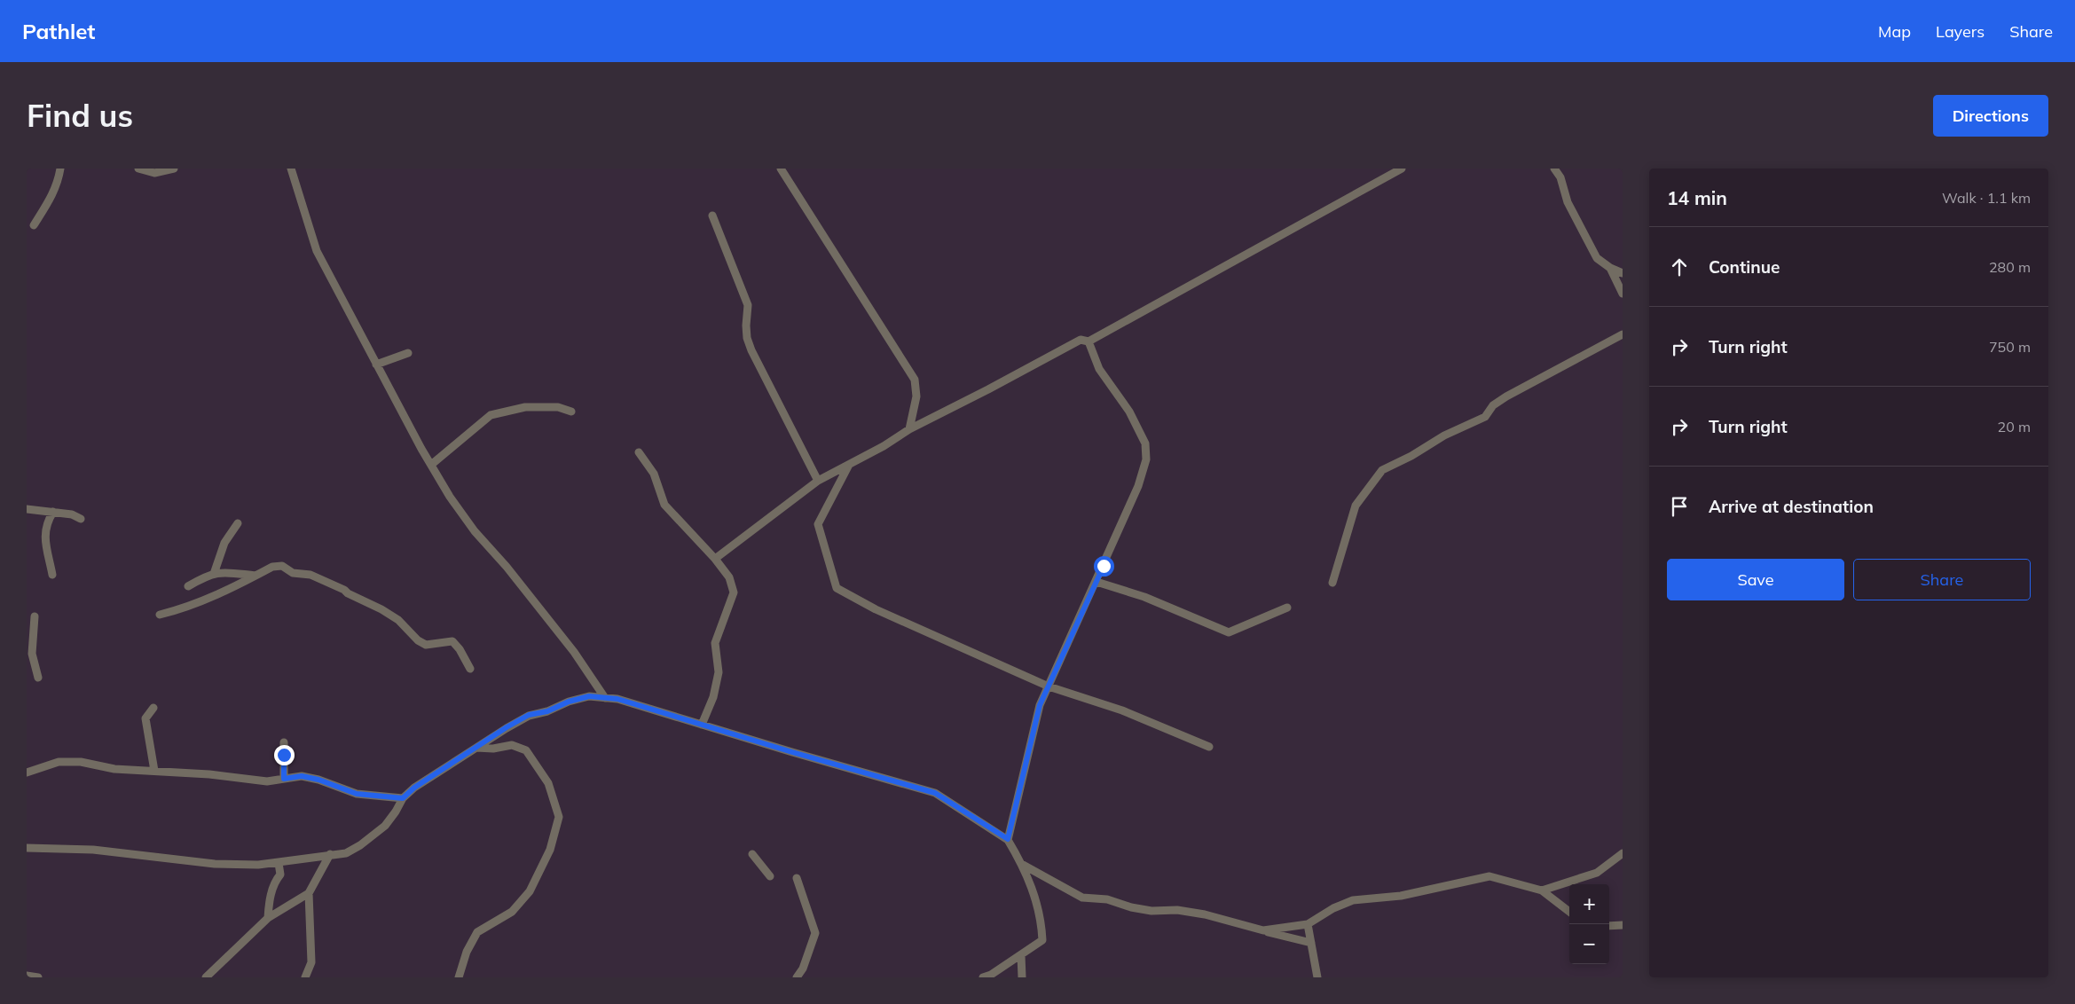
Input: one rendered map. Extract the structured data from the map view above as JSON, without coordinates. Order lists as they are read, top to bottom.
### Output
{
  "page": {
    "header": "Pathlet",
    "nav": ["Map", "Layers", "Share"],
    "buttons": [
      "Directions",
      ["Save", "Share"]
    ],
    "title": "Find us",
    "heading": ["14 min", "Walk · 1.1 km"],
    "list": [
      ["Continue", "280 m"],
      ["Turn right", "750 m"],
      ["Turn right", "20 m"],
      "Arrive at destination"
    ],
    "map_buttons": ["+", "−"]
  }
}
